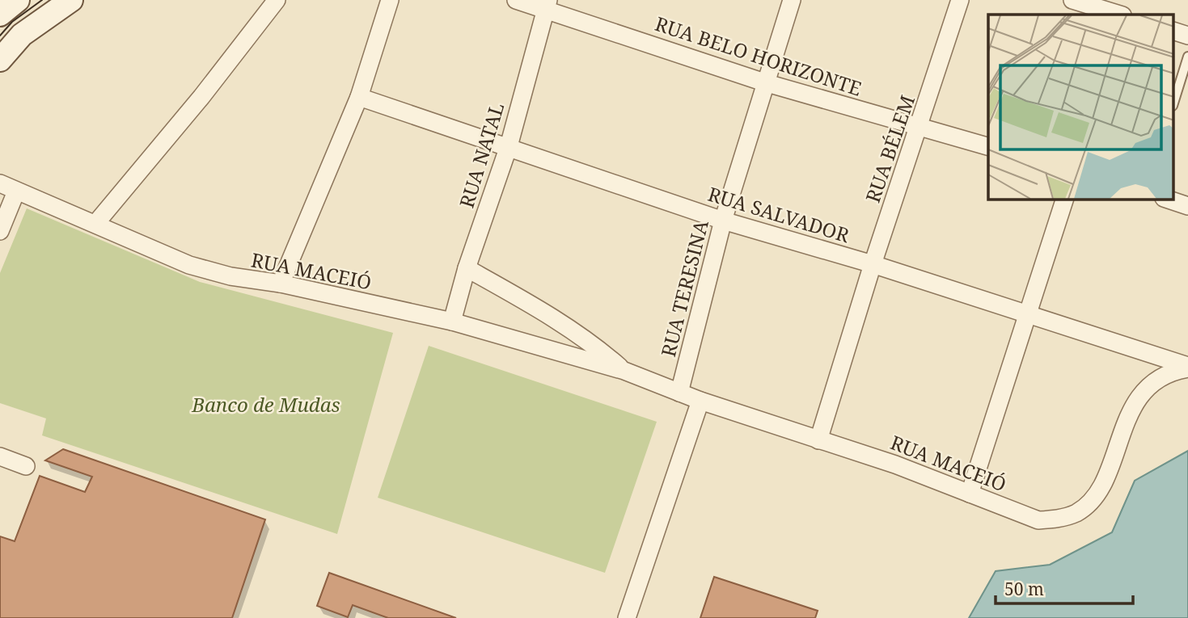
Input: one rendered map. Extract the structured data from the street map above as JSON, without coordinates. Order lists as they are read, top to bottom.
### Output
{
  "streets": {
    "street": [
      "RUA BELO HORIZONTE",
      "RUA BÉLEM",
      "RUA NATAL",
      "RUA SALVADOR",
      "RUA MACEIÓ",
      "RUA TERESINA"
    ]
  },
  "crossings": [
    ["RUA BELO HORIZONTE", "RUA BÉLEM"],
    ["RUA BELO HORIZONTE", "RUA NATAL"],
    ["RUA BELO HORIZONTE", "RUA TERESINA"],
    ["RUA BÉLEM", "RUA SALVADOR"],
    ["RUA BÉLEM", "RUA MACEIÓ"],
    ["RUA NATAL", "RUA SALVADOR"],
    ["RUA NATAL", "RUA MACEIÓ"],
    ["RUA SALVADOR", "RUA MACEIÓ"],
    ["RUA SALVADOR", "RUA TERESINA"],
    ["RUA MACEIÓ", "RUA TERESINA"]
  ],
  "parks": ["Banco de Mudas"],
  "scale_bar": "50 m"
}
